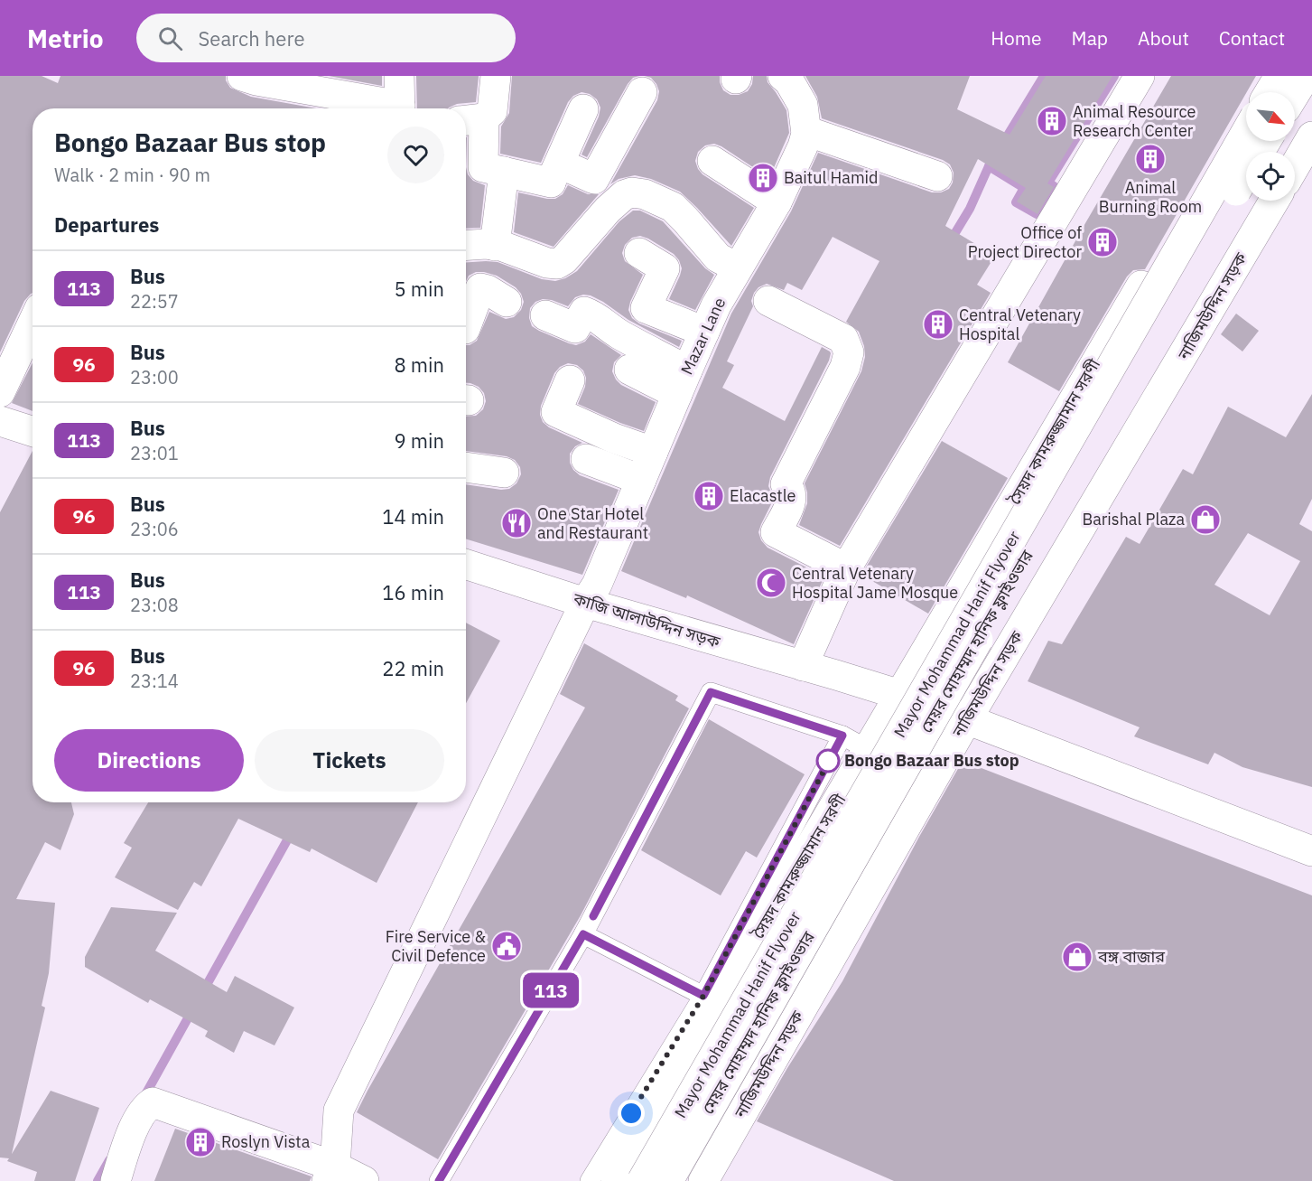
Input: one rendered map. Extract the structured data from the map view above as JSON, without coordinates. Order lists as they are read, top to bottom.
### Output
{
  "streets": {
    "main road": [
      "নাজিমউদ্দিন সড়ক",
      "Mazar Lane",
      "সৈয়দ কামরুজ্জামান সরণী",
      "কাজি আলাউদ্দিন সড়ক",
      "Mayor Mohammad Hanif Flyover",
      "মেয়র মোহাম্মদ হানিফ ফ্লাইওভার"
    ]
  },
  "crossings": [
    ["নাজিমউদ্দিন সড়ক", "কাজি আলাউদ্দিন সড়ক"],
    ["Mazar Lane", "কাজি আলাউদ্দিন সড়ক"],
    ["সৈয়দ কামরুজ্জামান সরণী", "কাজি আলাউদ্দিন সড়ক"]
  ],
  "places": {
    "building": [
      "Animal Resource Research Center",
      "Animal Burning Room",
      "Baitul Hamid",
      "Office of Project Director",
      "Central Vetenary Hospital",
      "Elacastle",
      "Roslyn Vista"
    ],
    "shop": ["Barishal Plaza", "বঙ্গ বাজার"],
    "restaurant": ["One Star Hotel and Restaurant"],
    "mosque": ["Central Vetenary Hospital Jame Mosque"],
    "other": ["Bongo Bazaar Bus stop"],
    "public building": ["Fire Service & Civil Defence"]
  },
  "lines": ["bus line 113"],
  "north": "bottom right",
  "page": {
    "header": "Metrio",
    "search": "Search here",
    "nav": [
      "Home",
      "Map",
      "About",
      "Contact"
    ],
    "on_map": "113",
    "heading": [
      ["Bongo Bazaar Bus stop", "Walk · 2 min · 90 m"],
      "Departures"
    ],
    "list": [
      {
        "mark": "113",
        "name": "Bus",
        "note": "22:57",
        "value": "5 min"
      },
      {
        "mark": "96",
        "name": "Bus",
        "note": "23:00",
        "value": "8 min"
      },
      {
        "mark": "113",
        "name": "Bus",
        "note": "23:01",
        "value": "9 min"
      },
      {
        "mark": "96",
        "name": "Bus",
        "note": "23:06",
        "value": "14 min"
      },
      {
        "mark": "113",
        "name": "Bus",
        "note": "23:08",
        "value": "16 min"
      },
      {
        "mark": "96",
        "name": "Bus",
        "note": "23:14",
        "value": "22 min"
      }
    ],
    "buttons": ["Directions", "Tickets"]
  }
}
